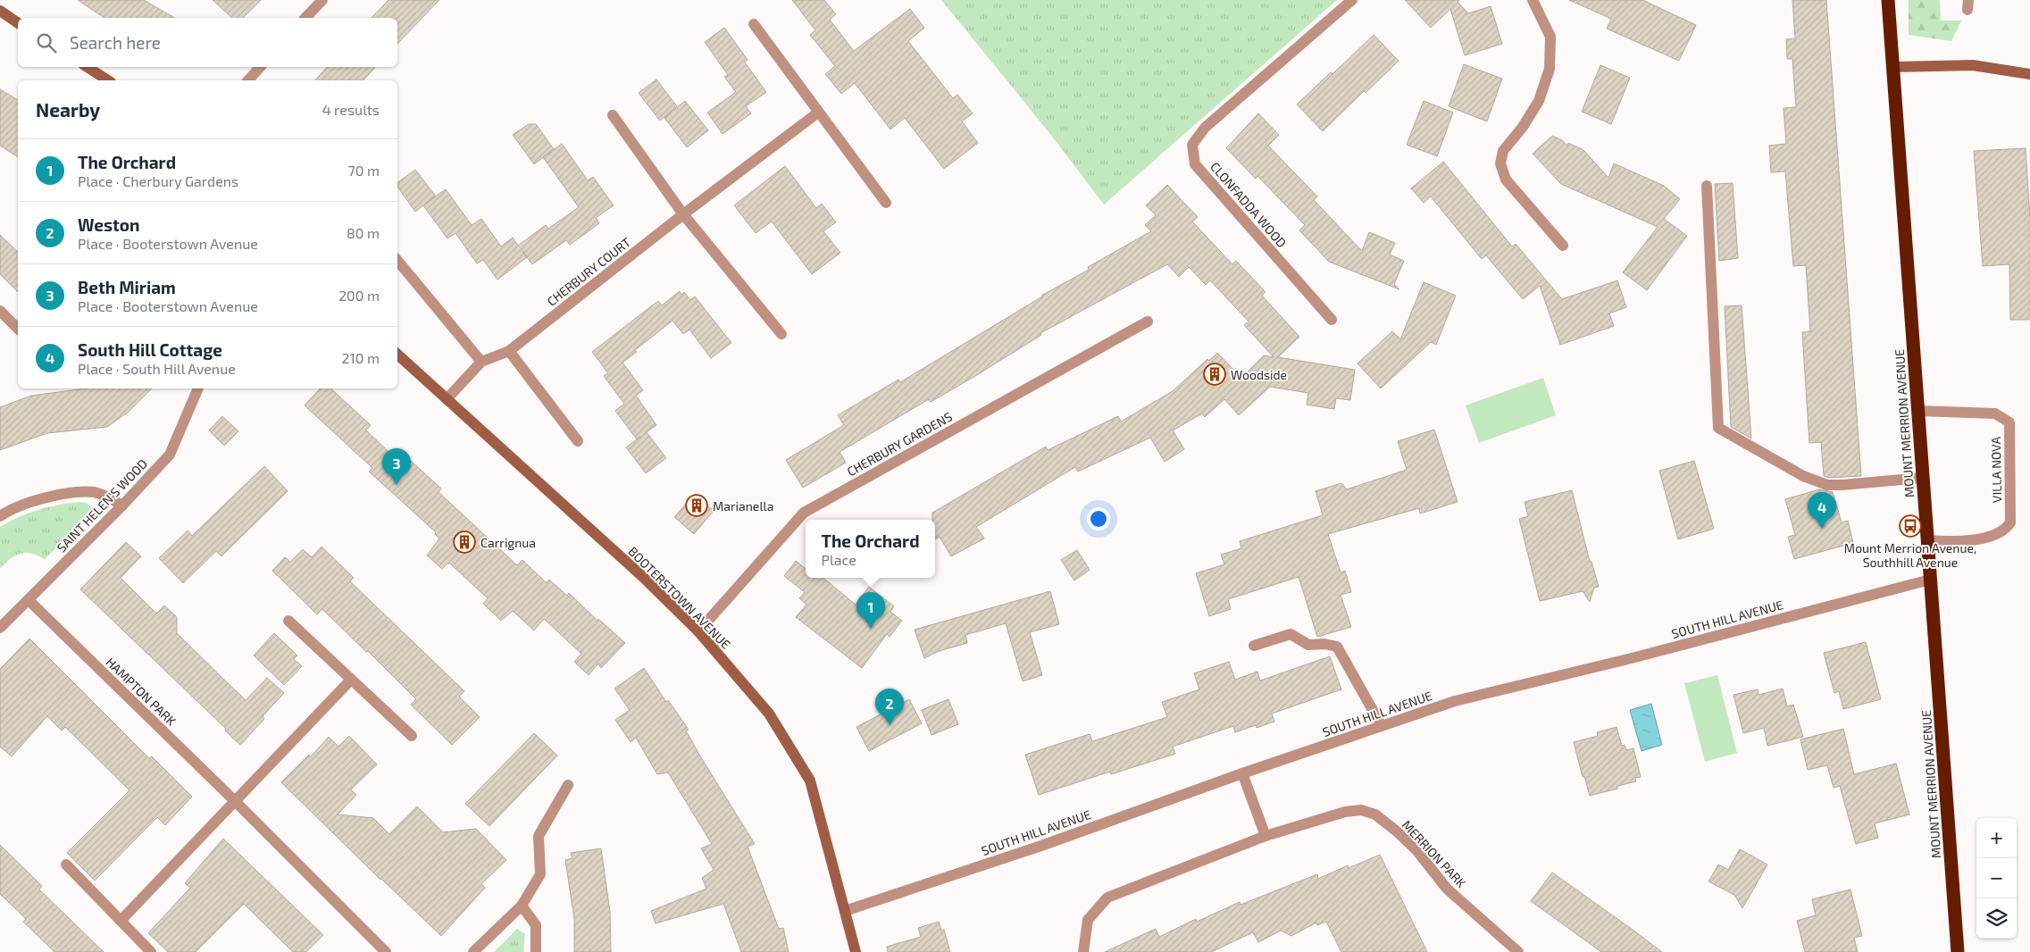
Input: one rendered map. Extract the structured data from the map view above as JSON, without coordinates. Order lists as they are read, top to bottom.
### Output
{
  "streets": {
    "highway": ["MOUNT MERRION AVENUE"],
    "street": [
      "CLONFADDA WOOD",
      "CHERBURY COURT",
      "CHERBURY GARDENS",
      "VILLA NOVA",
      "SAINT HELEN'S WOOD",
      "BOOTERSTOWN AVENUE",
      "SOUTH HILL AVENUE",
      "HAMPTON PARK",
      "MERRION PARK"
    ]
  },
  "crossings": [
    ["CHERBURY COURT", "BOOTERSTOWN AVENUE"],
    ["MOUNT MERRION AVENUE", "VILLA NOVA"],
    ["MOUNT MERRION AVENUE", "SOUTH HILL AVENUE"],
    ["CHERBURY GARDENS", "BOOTERSTOWN AVENUE"],
    ["SAINT HELEN'S WOOD", "HAMPTON PARK"],
    ["BOOTERSTOWN AVENUE", "SOUTH HILL AVENUE"]
  ],
  "places": {
    "building": ["Woodside", "Marianella", "Carrignua"],
    "bus stop": ["Mount Merrion Avenue, Southhill Avenue"]
  },
  "page": {
    "search": "Search here",
    "heading": ["Nearby", "4 results"],
    "list": [
      {
        "mark": "1",
        "name": "The Orchard",
        "note": "Place · Cherbury Gardens",
        "value": "70 m"
      },
      {
        "mark": "2",
        "name": "Weston",
        "note": "Place · Booterstown Avenue",
        "value": "80 m"
      },
      {
        "mark": "3",
        "name": "Beth Miriam",
        "note": "Place · Booterstown Avenue",
        "value": "200 m"
      },
      {
        "mark": "4",
        "name": "South Hill Cottage",
        "note": "Place · South Hill Avenue",
        "value": "210 m"
      }
    ],
    "pins": [
      "3",
      "4",
      "1",
      "2"
    ],
    "popup": ["The Orchard", "Place"],
    "map_buttons": ["+", "−"]
  }
}
